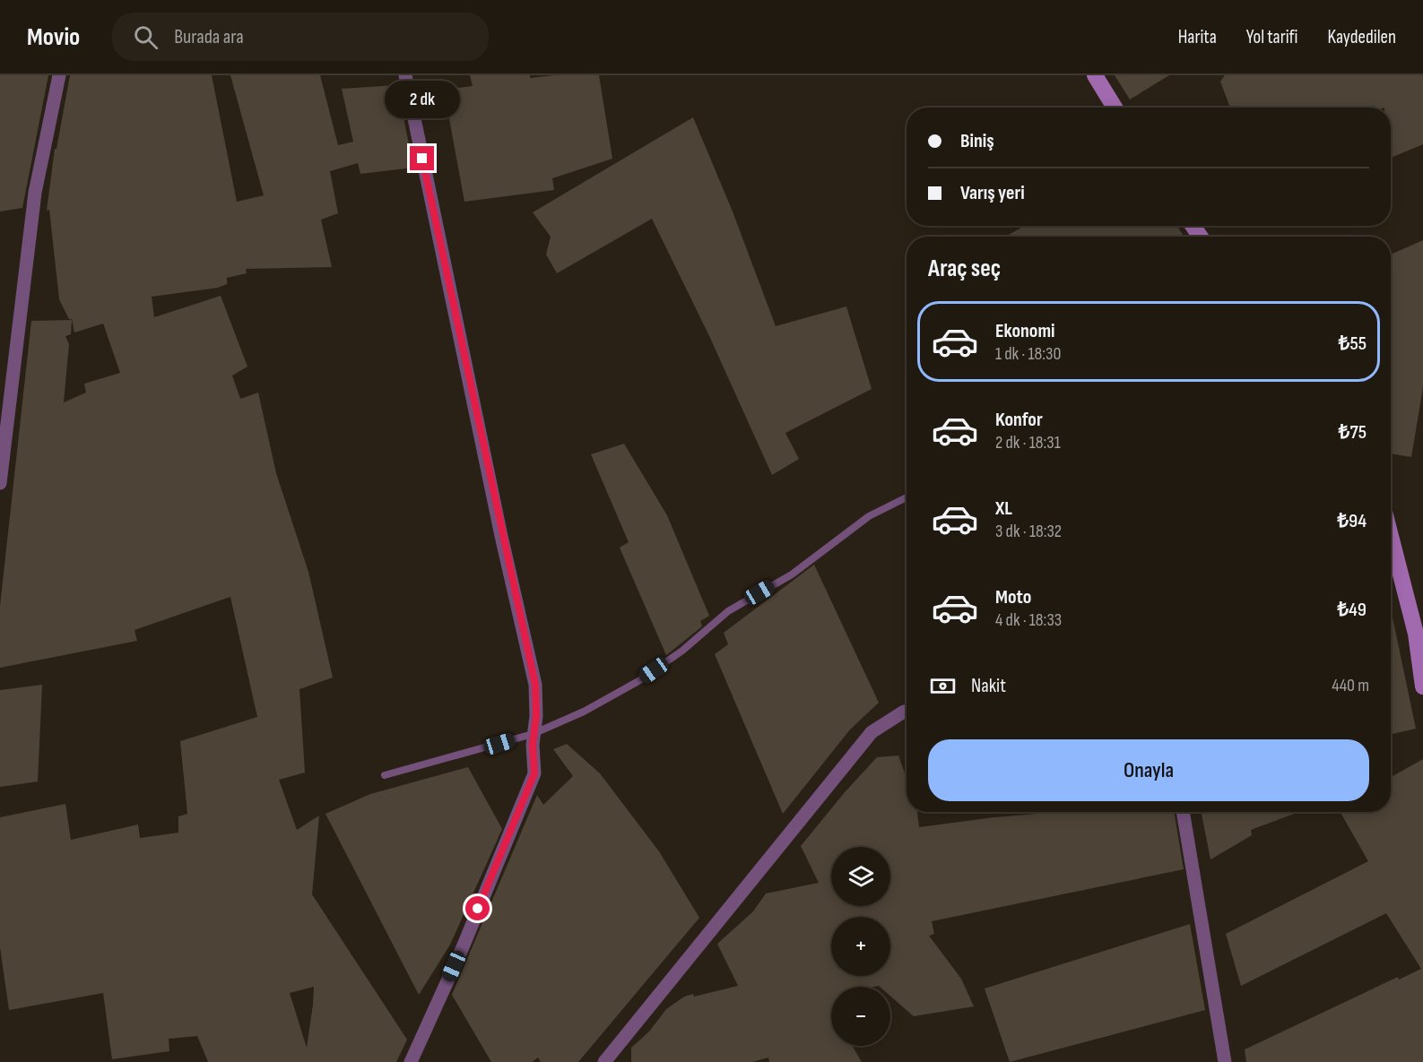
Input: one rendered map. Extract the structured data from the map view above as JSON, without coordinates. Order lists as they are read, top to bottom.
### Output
{
  "page": {
    "header": "Movio",
    "search": "Burada ara",
    "nav": ["Harita", "Yol tarifi", "Kaydedilen"],
    "bubble": "2 dk",
    "banner": ["Biniş", "Varış yeri"],
    "heading": "Araç seç",
    "list": [
      {
        "name": "Ekonomi",
        "note": "1 dk · 18:30",
        "value": "₺55"
      },
      {
        "name": "Konfor",
        "note": "2 dk · 18:31",
        "value": "₺75"
      },
      {
        "name": "XL",
        "note": "3 dk · 18:32",
        "value": "₺94"
      },
      {
        "name": "Moto",
        "note": "4 dk · 18:33",
        "value": "₺49"
      }
    ],
    "pay": ["Nakit", "440 m"],
    "buttons": "Onayla",
    "map_buttons": ["+", "−"]
  }
}
